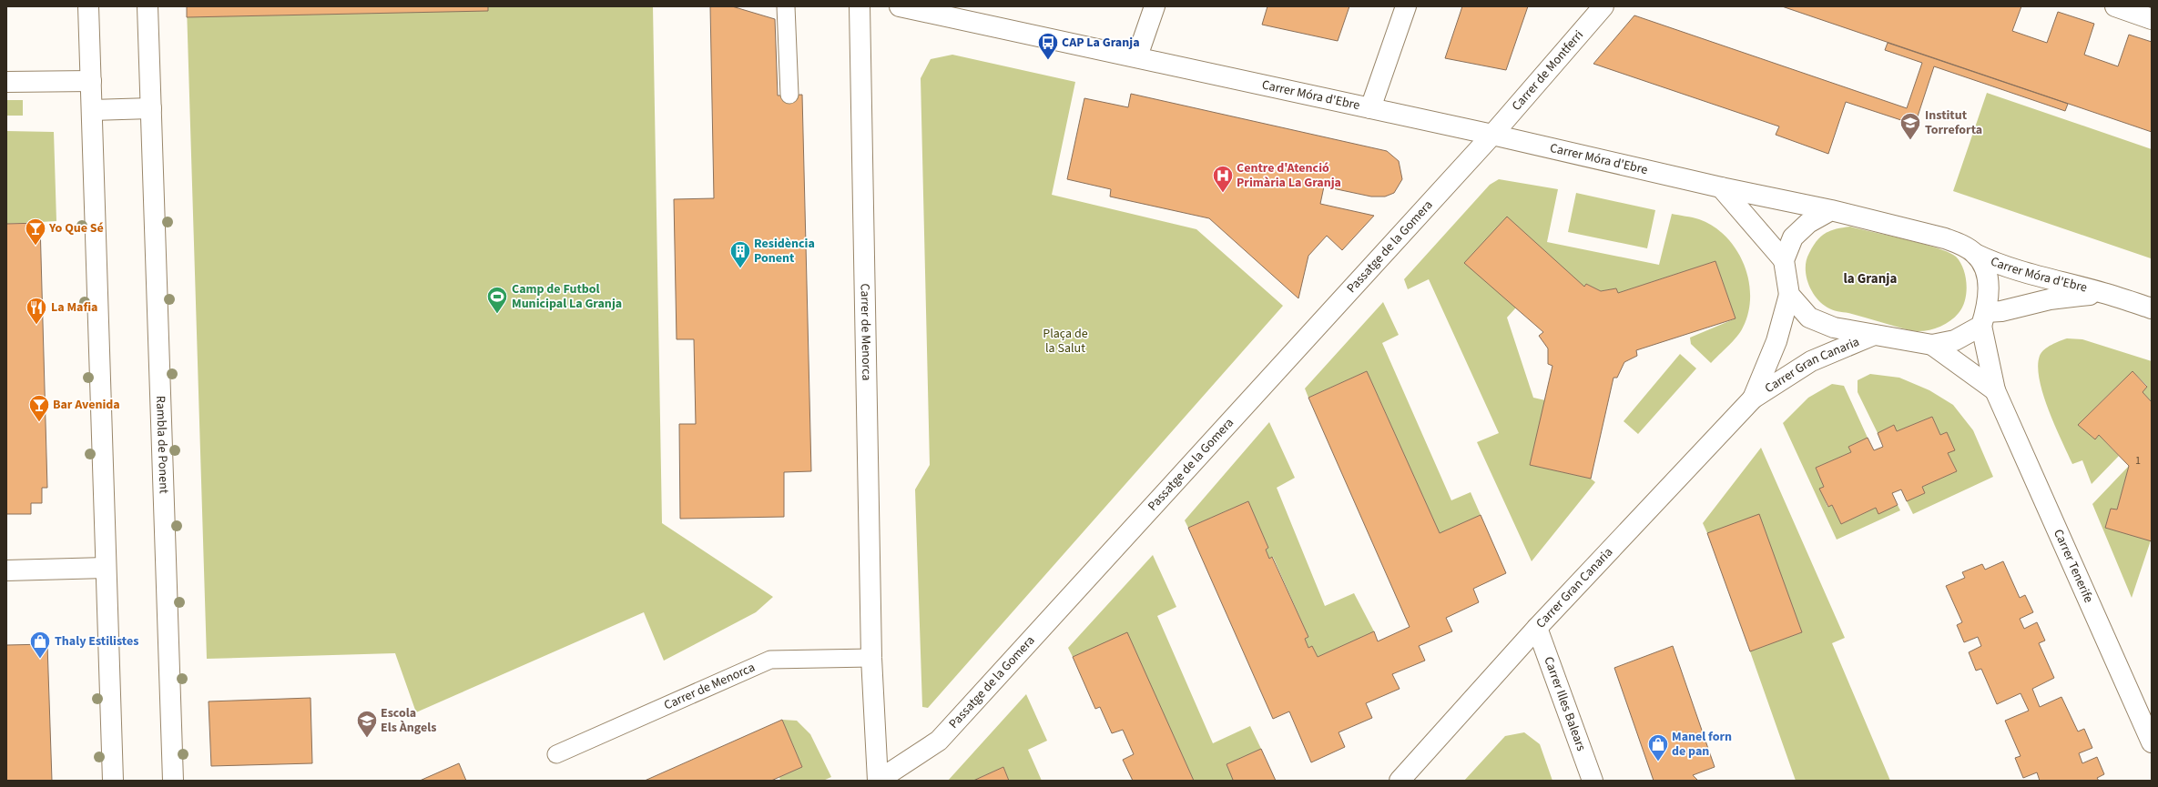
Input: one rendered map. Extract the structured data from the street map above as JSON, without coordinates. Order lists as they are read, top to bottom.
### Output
{
  "streets": {
    "street": [
      "Carrer de Montferri",
      "Carrer Móra d'Ebre",
      "Passatge de la Gomera",
      "Carrer de Menorca",
      "Carrer Gran Canaria",
      "Rambla de Ponent",
      "Carrer Tenerife",
      "Carrer Illes Balears"
    ]
  },
  "crossings": [
    ["Carrer de Montferri", "Carrer Móra d'Ebre"],
    ["Carrer de Montferri", "Passatge de la Gomera"],
    ["Carrer Móra d'Ebre", "Passatge de la Gomera"],
    ["Carrer Móra d'Ebre", "Carrer Tenerife"],
    ["Passatge de la Gomera", "Carrer de Menorca"],
    ["Carrer Gran Canaria", "Carrer Illes Balears"]
  ],
  "districts": ["la Granja"],
  "parks": ["Plaça de la Salut"],
  "places": {
    "bus stop": ["CAP La Granja"],
    "school or university": ["Institut Torreforta", "Escola Els Àngels"],
    "hospital": ["Centre d'Atenció Primària La Granja"],
    "bar": ["Yo Que Sé", "Bar Avenida"],
    "building": ["Residència Ponent"],
    "sports": ["Camp de Futbol Municipal La Granja"],
    "restaurant": ["La Mafia"],
    "shop": ["Thaly Estilistes", "Manel forn de pan"]
  },
  "house_numbers": ["1"]
}
